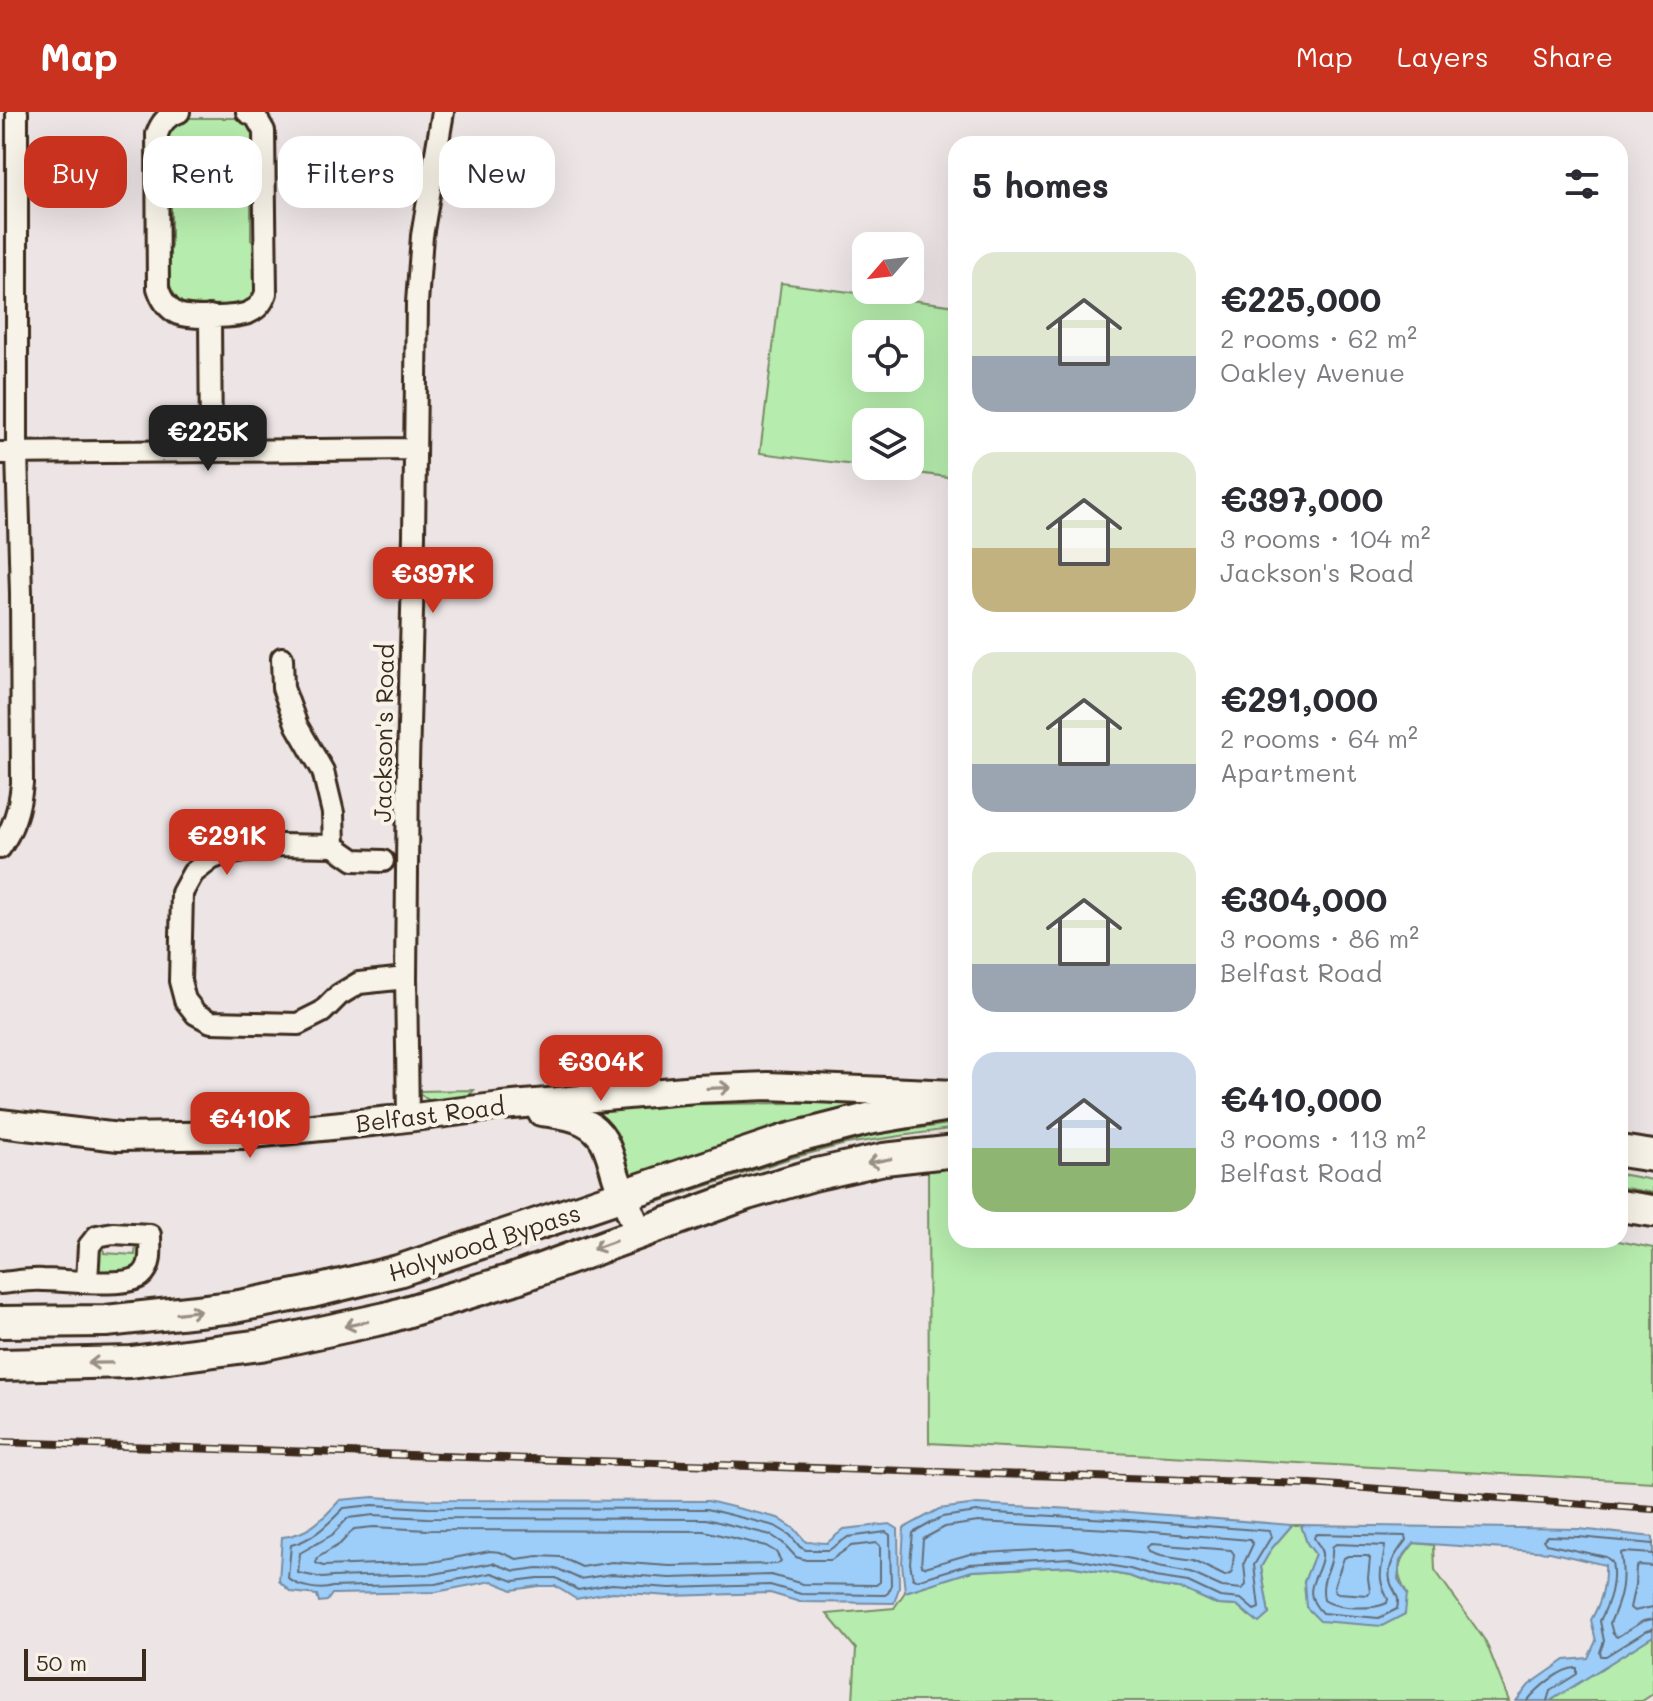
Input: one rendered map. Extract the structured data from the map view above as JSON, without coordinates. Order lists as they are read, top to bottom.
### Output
{
  "streets": {
    "highway": ["Holywood Bypass"],
    "main road": ["Belfast Road"],
    "street": ["Jackson's Road"]
  },
  "crossings": [
    ["Jackson's Road", "Belfast Road"]
  ],
  "one_way": ["Belfast Road"],
  "scale_bar": "50 m",
  "north": "bottom left",
  "page": {
    "header": "Map",
    "nav": ["Map", "Layers", "Share"],
    "chip": [
      "Buy",
      "Rent",
      "Filters",
      "New"
    ],
    "heading": "5 homes",
    "list": [
      {
        "name": "€225,000",
        "note": "2 rooms · 62 m² · Oakley Avenue"
      },
      {
        "name": "€397,000",
        "note": "3 rooms · 104 m² · Jackson's Road"
      },
      {
        "name": "€291,000",
        "note": "2 rooms · 64 m² · Apartment"
      },
      {
        "name": "€304,000",
        "note": "3 rooms · 86 m² · Belfast Road"
      },
      {
        "name": "€410,000",
        "note": "3 rooms · 113 m² · Belfast Road"
      }
    ],
    "price": [
      "€225K",
      "€397K",
      "€291K",
      "€304K",
      "€410K"
    ],
    "scale": "50 m"
  }
}
